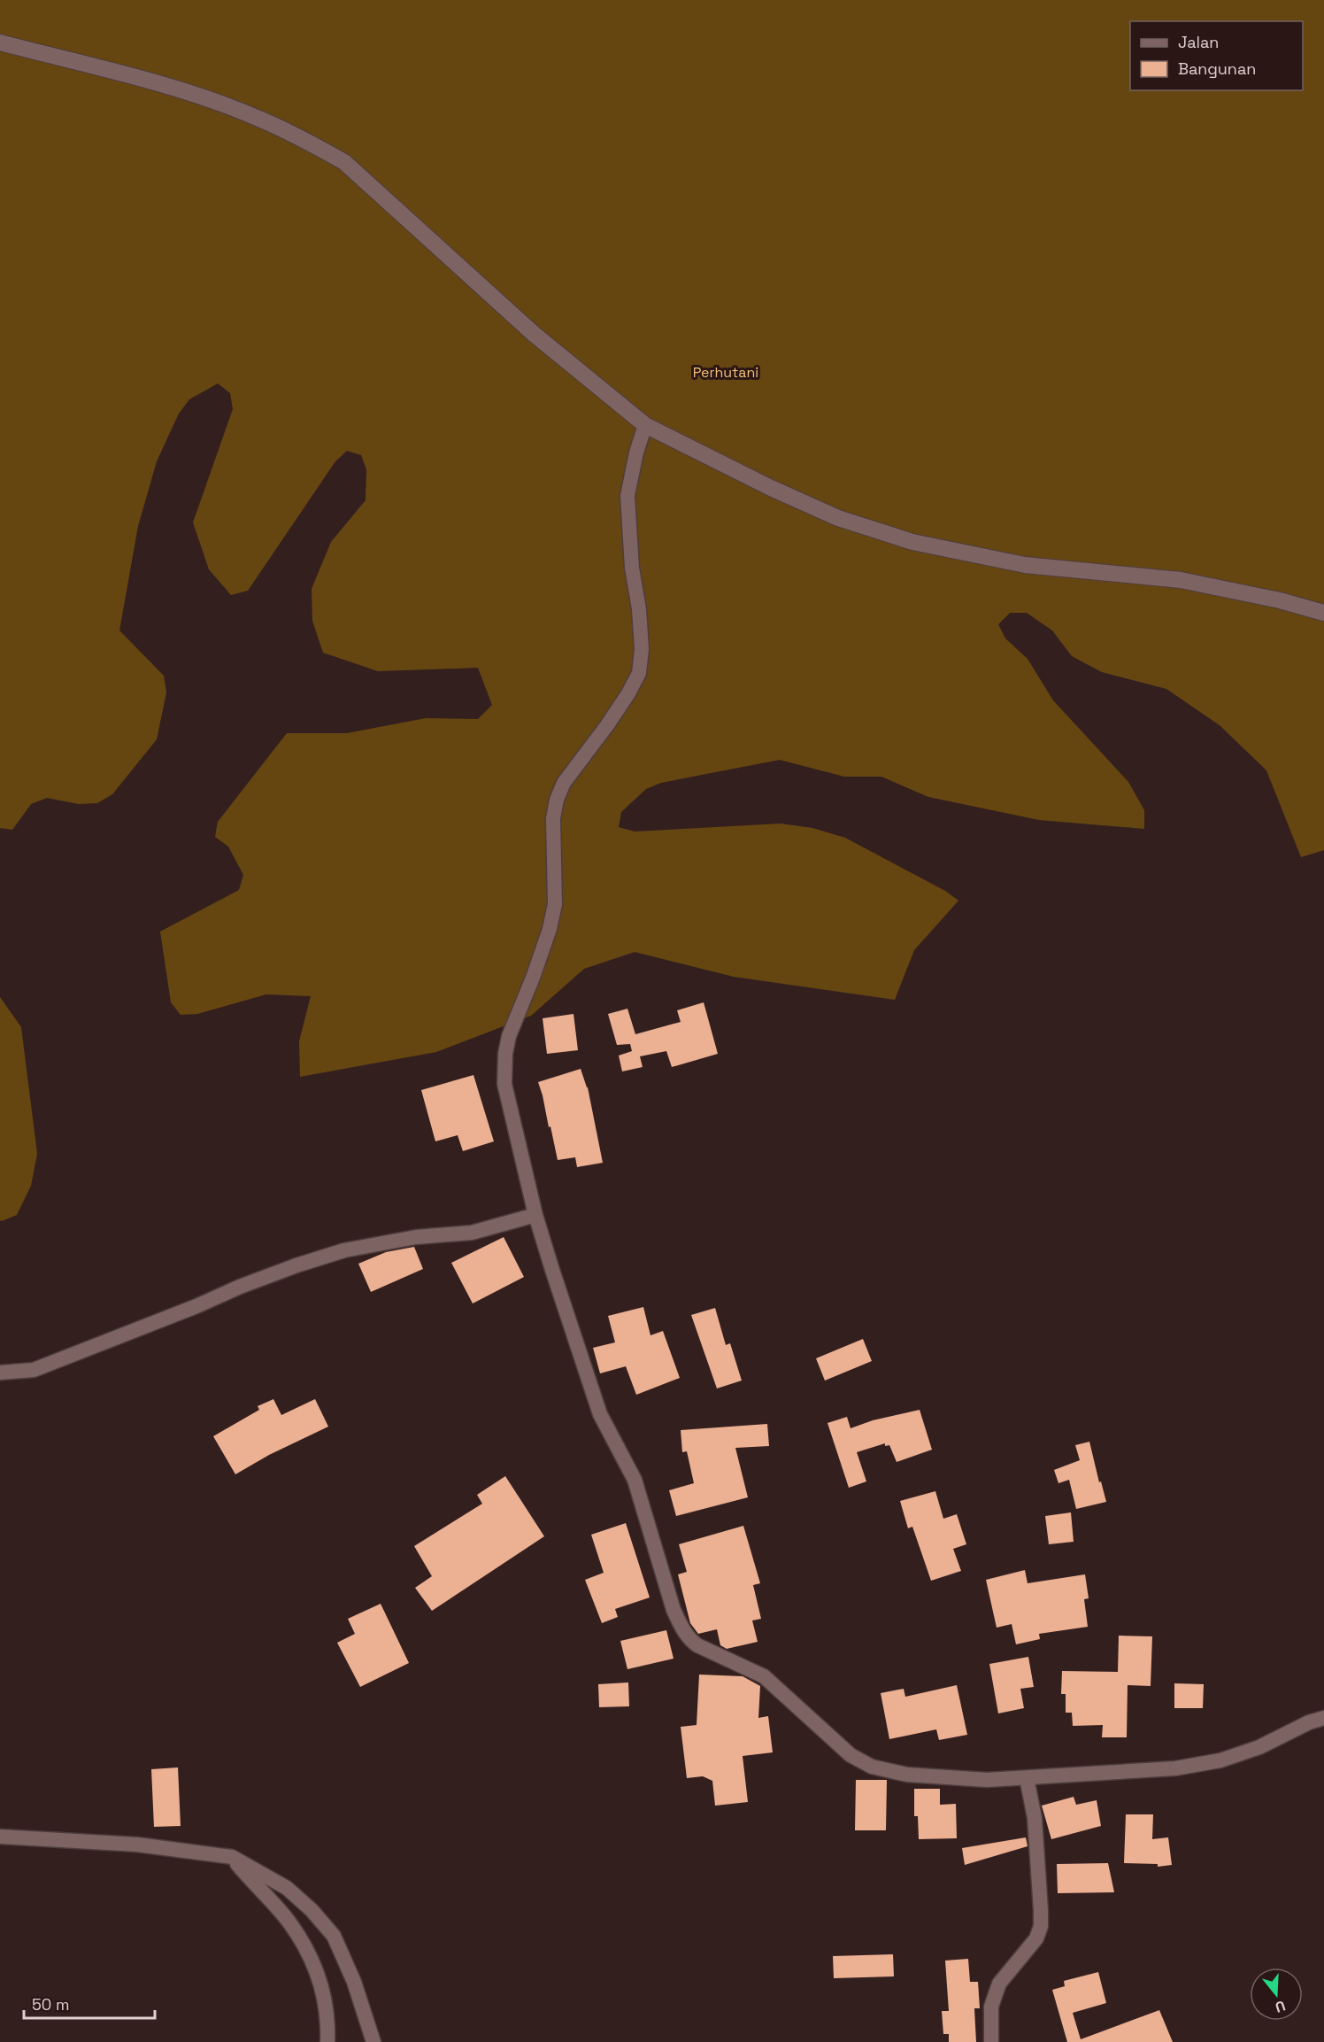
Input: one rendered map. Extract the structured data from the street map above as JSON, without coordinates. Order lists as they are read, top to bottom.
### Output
{
  "parks": ["Perhutani"],
  "legend": ["Jalan", "Bangunan"],
  "scale_bar": "50 m",
  "north": "bottom"
}
